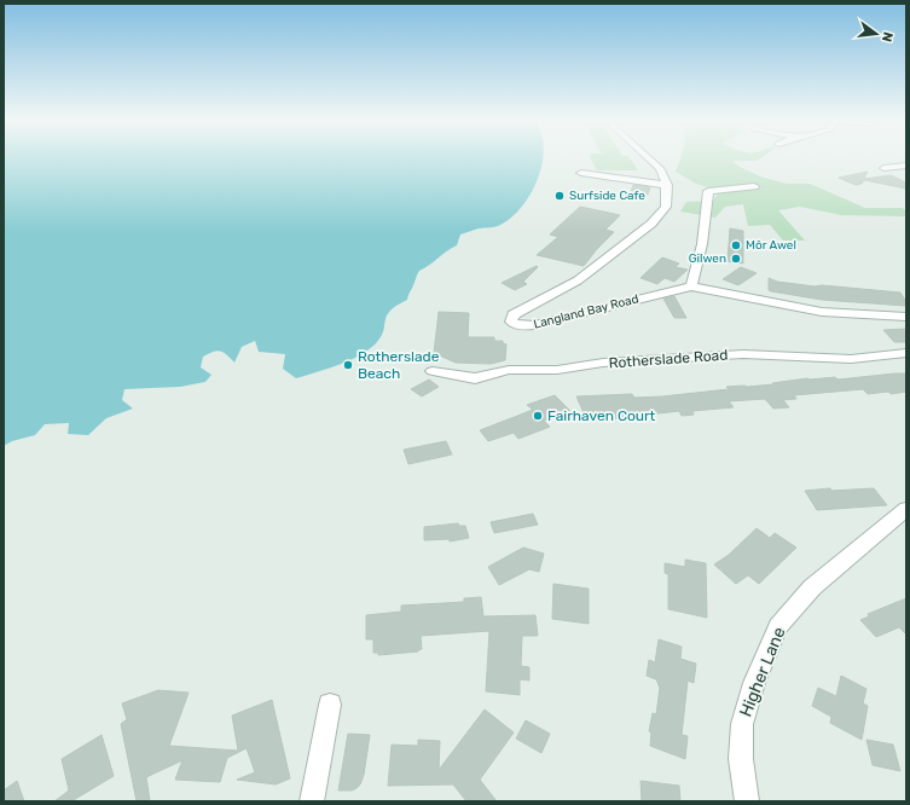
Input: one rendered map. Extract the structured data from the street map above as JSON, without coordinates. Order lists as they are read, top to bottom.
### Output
{
  "streets": {
    "street": ["Langland Bay Road", "Rotherslade Road", "Higher Lane"]
  },
  "places": [
    "Surfside Cafe",
    "Môr Awel",
    "Gilwen",
    "Rotherslade Beach",
    "Fairhaven Court"
  ],
  "north": "right"
}
